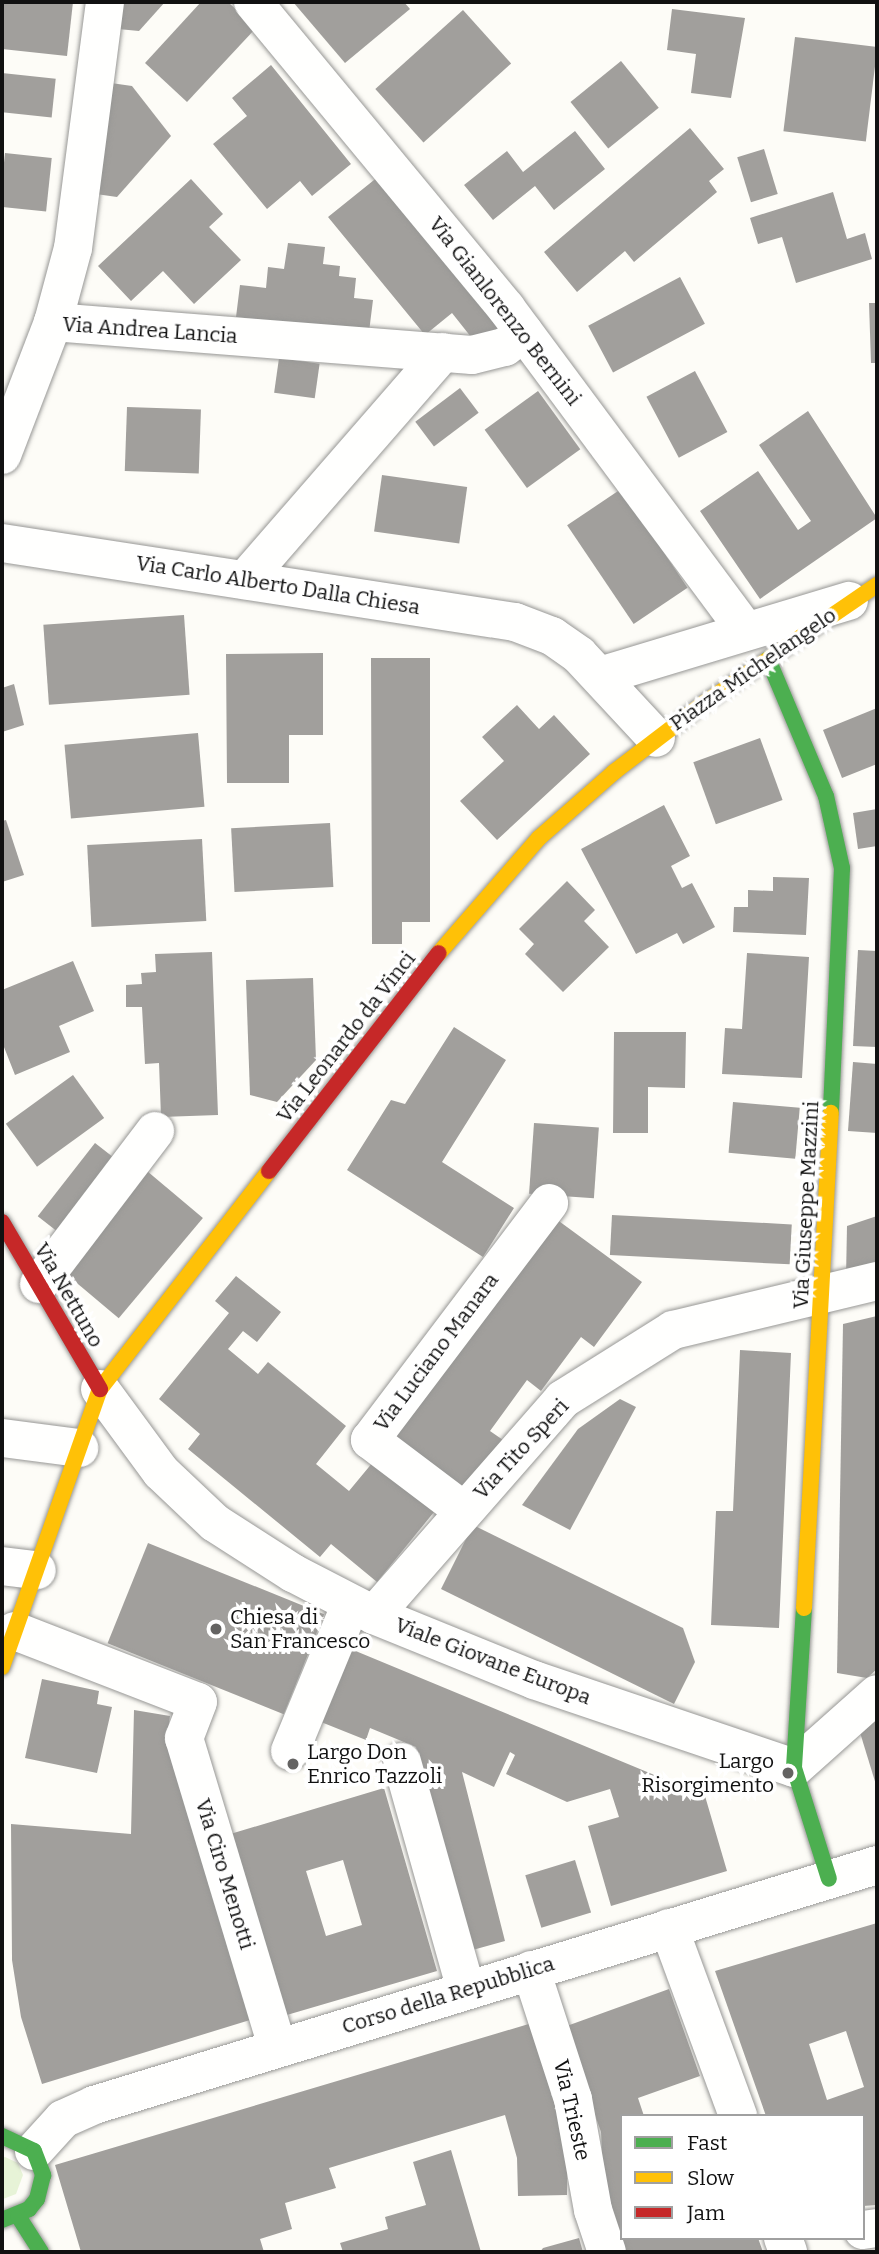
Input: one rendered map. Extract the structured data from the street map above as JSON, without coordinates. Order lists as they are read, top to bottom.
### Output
{
  "streets": {
    "street": [
      "Via Gianlorenzo Bernini",
      "Via Andrea Lancia",
      "Via Carlo Alberto Dalla Chiesa",
      "Piazza Michelangelo",
      "Via Leonardo da Vinci",
      "Via Giuseppe Mazzini",
      "Via Nettuno",
      "Via Luciano Manara",
      "Via Tito Speri",
      "Viale Giovane Europa",
      "Via Ciro Menotti",
      "Corso della Repubblica",
      "Via Trieste"
    ]
  },
  "crossings": [
    ["Via Gianlorenzo Bernini", "Via Andrea Lancia"],
    ["Via Gianlorenzo Bernini", "Piazza Michelangelo"],
    ["Via Gianlorenzo Bernini", "Via Giuseppe Mazzini"],
    ["Via Carlo Alberto Dalla Chiesa", "Piazza Michelangelo"],
    ["Piazza Michelangelo", "Via Leonardo da Vinci"],
    ["Piazza Michelangelo", "Via Giuseppe Mazzini"],
    ["Via Leonardo da Vinci", "Via Nettuno"],
    ["Via Leonardo da Vinci", "Viale Giovane Europa"],
    ["Via Leonardo da Vinci", "Via Ciro Menotti"],
    ["Via Giuseppe Mazzini", "Via Tito Speri"],
    ["Via Giuseppe Mazzini", "Viale Giovane Europa"],
    ["Via Nettuno", "Viale Giovane Europa"],
    ["Via Luciano Manara", "Via Tito Speri"],
    ["Via Tito Speri", "Viale Giovane Europa"],
    ["Via Ciro Menotti", "Corso della Repubblica"],
    ["Corso della Repubblica", "Via Trieste"]
  ],
  "places": ["Chiesa di San Francesco", "Largo Don Enrico Tazzoli", "Largo Risorgimento"],
  "legend": ["Fast", "Slow", "Jam"]
}
